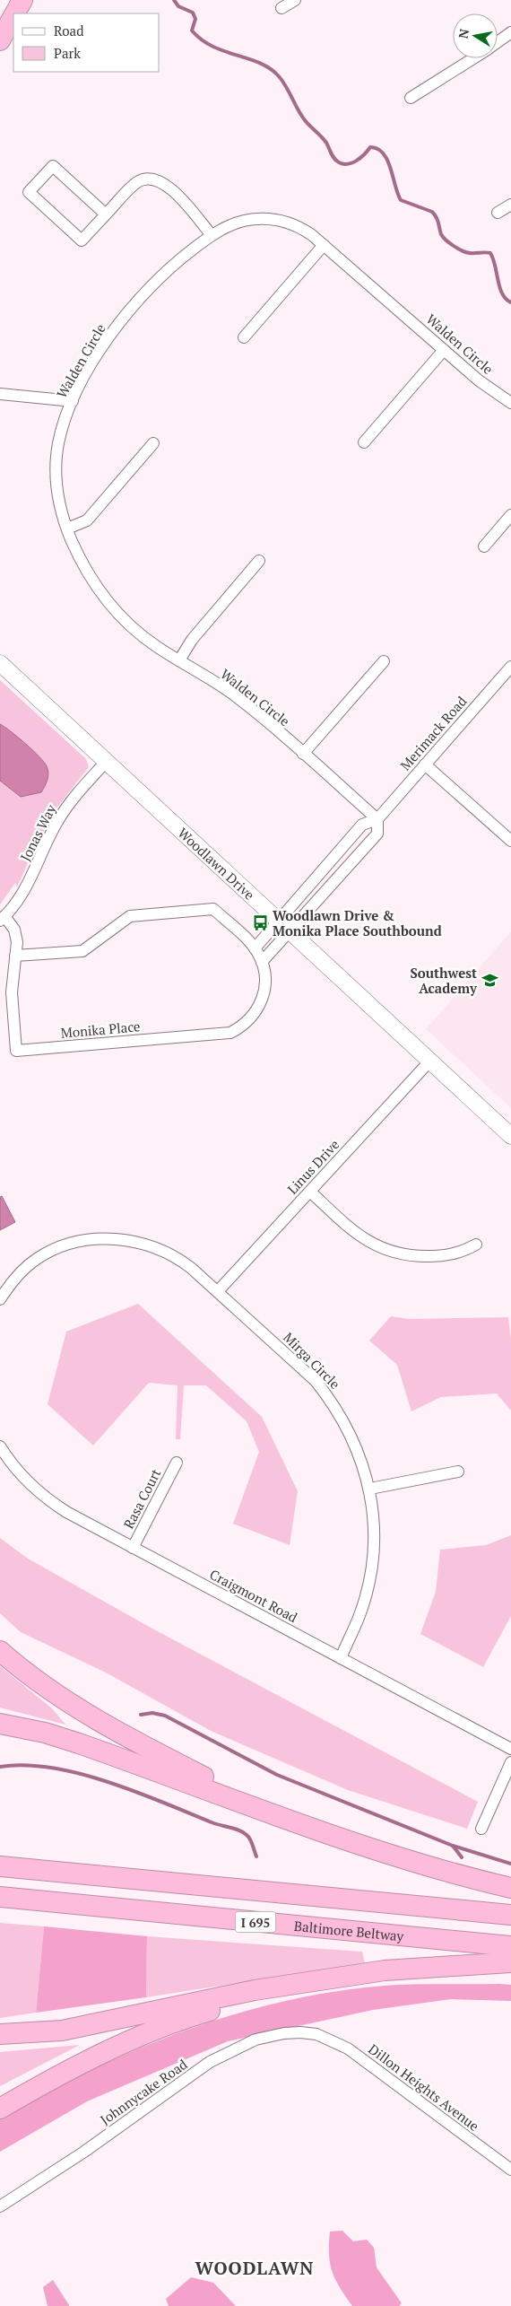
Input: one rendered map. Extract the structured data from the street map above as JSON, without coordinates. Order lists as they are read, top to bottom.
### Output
{
  "streets": {
    "highway": ["I 695", "Baltimore Beltway"],
    "main road": ["Woodlawn Drive"],
    "street": [
      "Walden Circle",
      "Merimack Road",
      "Jonas Way",
      "Monika Place",
      "Linus Drive",
      "Mirga Circle",
      "Rasa Court",
      "Craigmont Road",
      "Dillon Heights Avenue",
      "Johnnycake Road"
    ]
  },
  "crossings": [
    ["Walden Circle", "Merimack Road"],
    ["Merimack Road", "Woodlawn Drive"],
    ["Merimack Road", "Monika Place"],
    ["Jonas Way", "Woodlawn Drive"],
    ["Jonas Way", "Monika Place"],
    ["Woodlawn Drive", "Linus Drive"],
    ["Linus Drive", "Mirga Circle"],
    ["Mirga Circle", "Craigmont Road"],
    ["Rasa Court", "Craigmont Road"],
    ["Dillon Heights Avenue", "Johnnycake Road"]
  ],
  "districts": ["WOODLAWN"],
  "places": {
    "bus stop": ["Woodlawn Drive & Monika Place Southbound"],
    "school or university": ["Southwest Academy"]
  },
  "legend": ["Road", "Park"],
  "north": "left"
}
